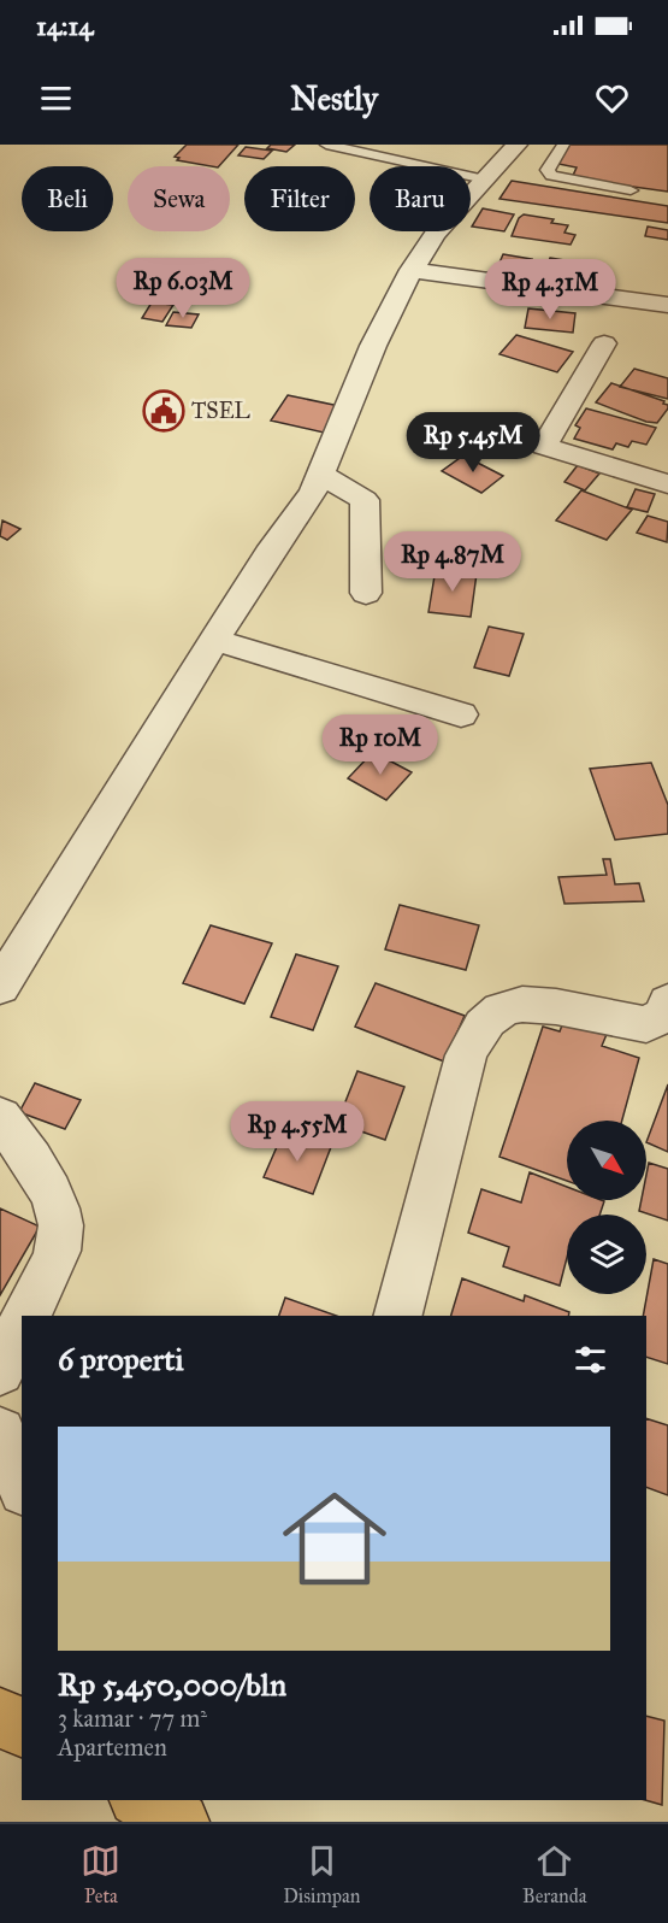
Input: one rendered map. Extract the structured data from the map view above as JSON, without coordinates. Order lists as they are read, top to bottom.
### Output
{
  "places": {
    "public building": ["TSEL"]
  },
  "north": "bottom right",
  "page": {
    "status": "14:14",
    "header": "Nestly",
    "chip": [
      "Beli",
      "Sewa",
      "Filter",
      "Baru"
    ],
    "price": [
      "Rp 6.03M",
      "Rp 4.31M",
      "Rp 5.45M",
      "Rp 4.87M",
      "Rp 10M",
      "Rp 4.55M"
    ],
    "heading": "6 properti",
    "list": [
      {
        "name": "Rp 5,450,000/bln",
        "note": "3 kamar · 77 m² · Apartemen"
      }
    ],
    "tabs": ["Peta", "Disimpan", "Beranda"]
  }
}
